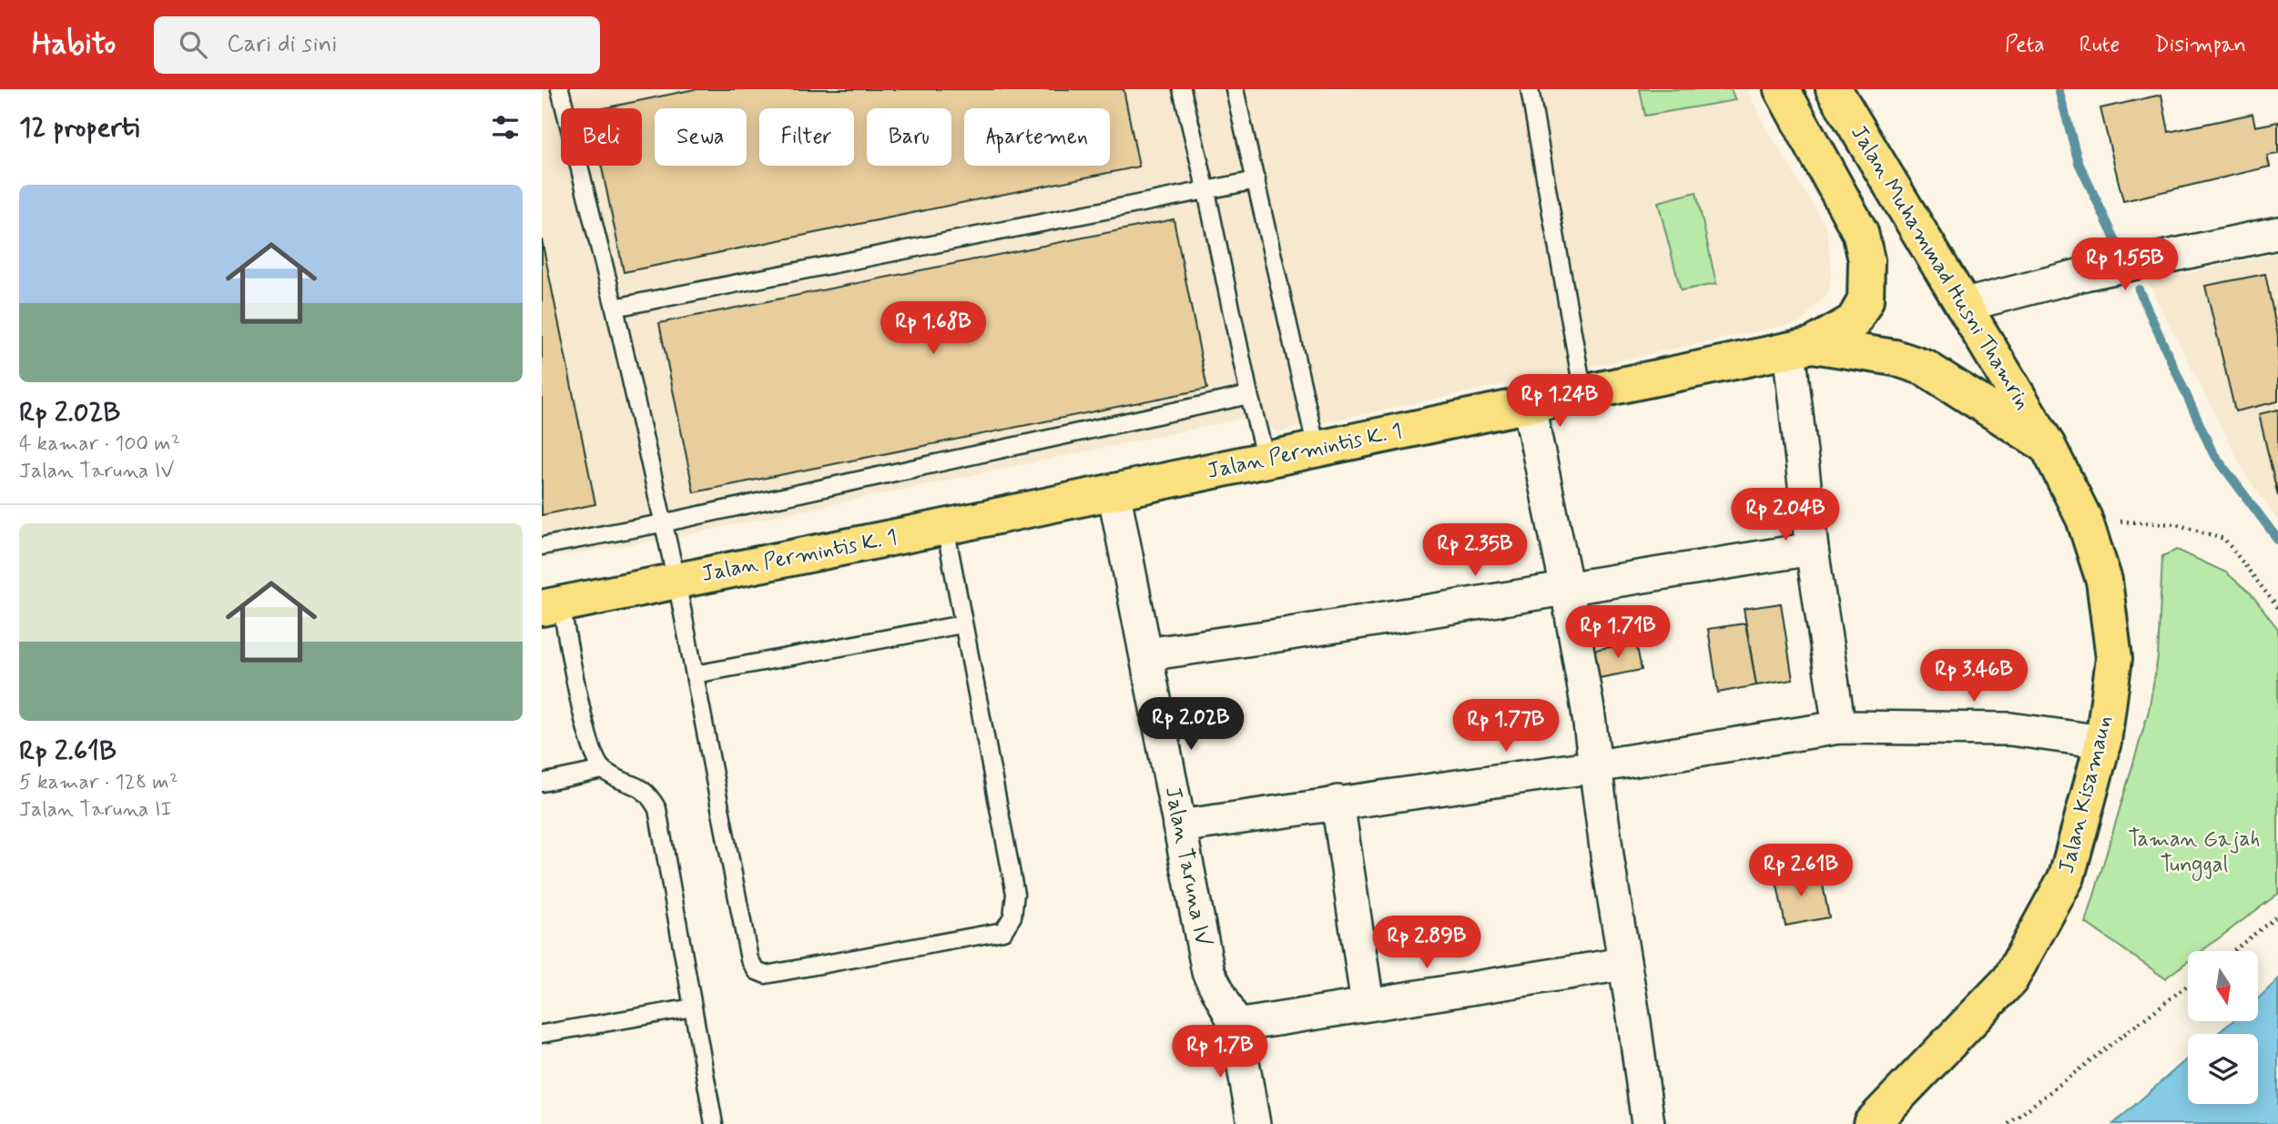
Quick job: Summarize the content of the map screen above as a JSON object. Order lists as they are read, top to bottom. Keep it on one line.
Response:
{"streets":{"main road":["Jalan Muhammad Husni Thamrin","Jalan Permintis K. 1","Jalan Kisamaun"],"street":["Jalan Taruna IV"]},"crossings":[["Jalan Muhammad Husni Thamrin","Jalan Permintis K. 1"],["Jalan Muhammad Husni Thamrin","Jalan Kisamaun"],["Jalan Permintis K. 1","Jalan Kisamaun"],["Jalan Permintis K. 1","Jalan Taruna IV"]],"parks":["Taman Gajah Tunggal"],"north":"bottom","page":{"header":"Habito","search":"Cari di sini","nav":["Peta","Rute","Disimpan"],"heading":"12 properti","chip":["Beli","Sewa","Filter","Baru","Apartemen"],"list":[{"name":"Rp 2.02B","note":"4 kamar · 100 m² · Jalan Taruna IV"},{"name":"Rp 2.61B","note":"5 kamar · 128 m² · Jalan Taruna II"}],"price":["Rp 1.55B","Rp 1.68B","Rp 1.24B","Rp 2.04B","Rp 2.35B","Rp 1.71B","Rp 3.46B","Rp 2.02B","Rp 1.77B","Rp 2.61B","Rp 2.89B","Rp 1.7B"]}}
